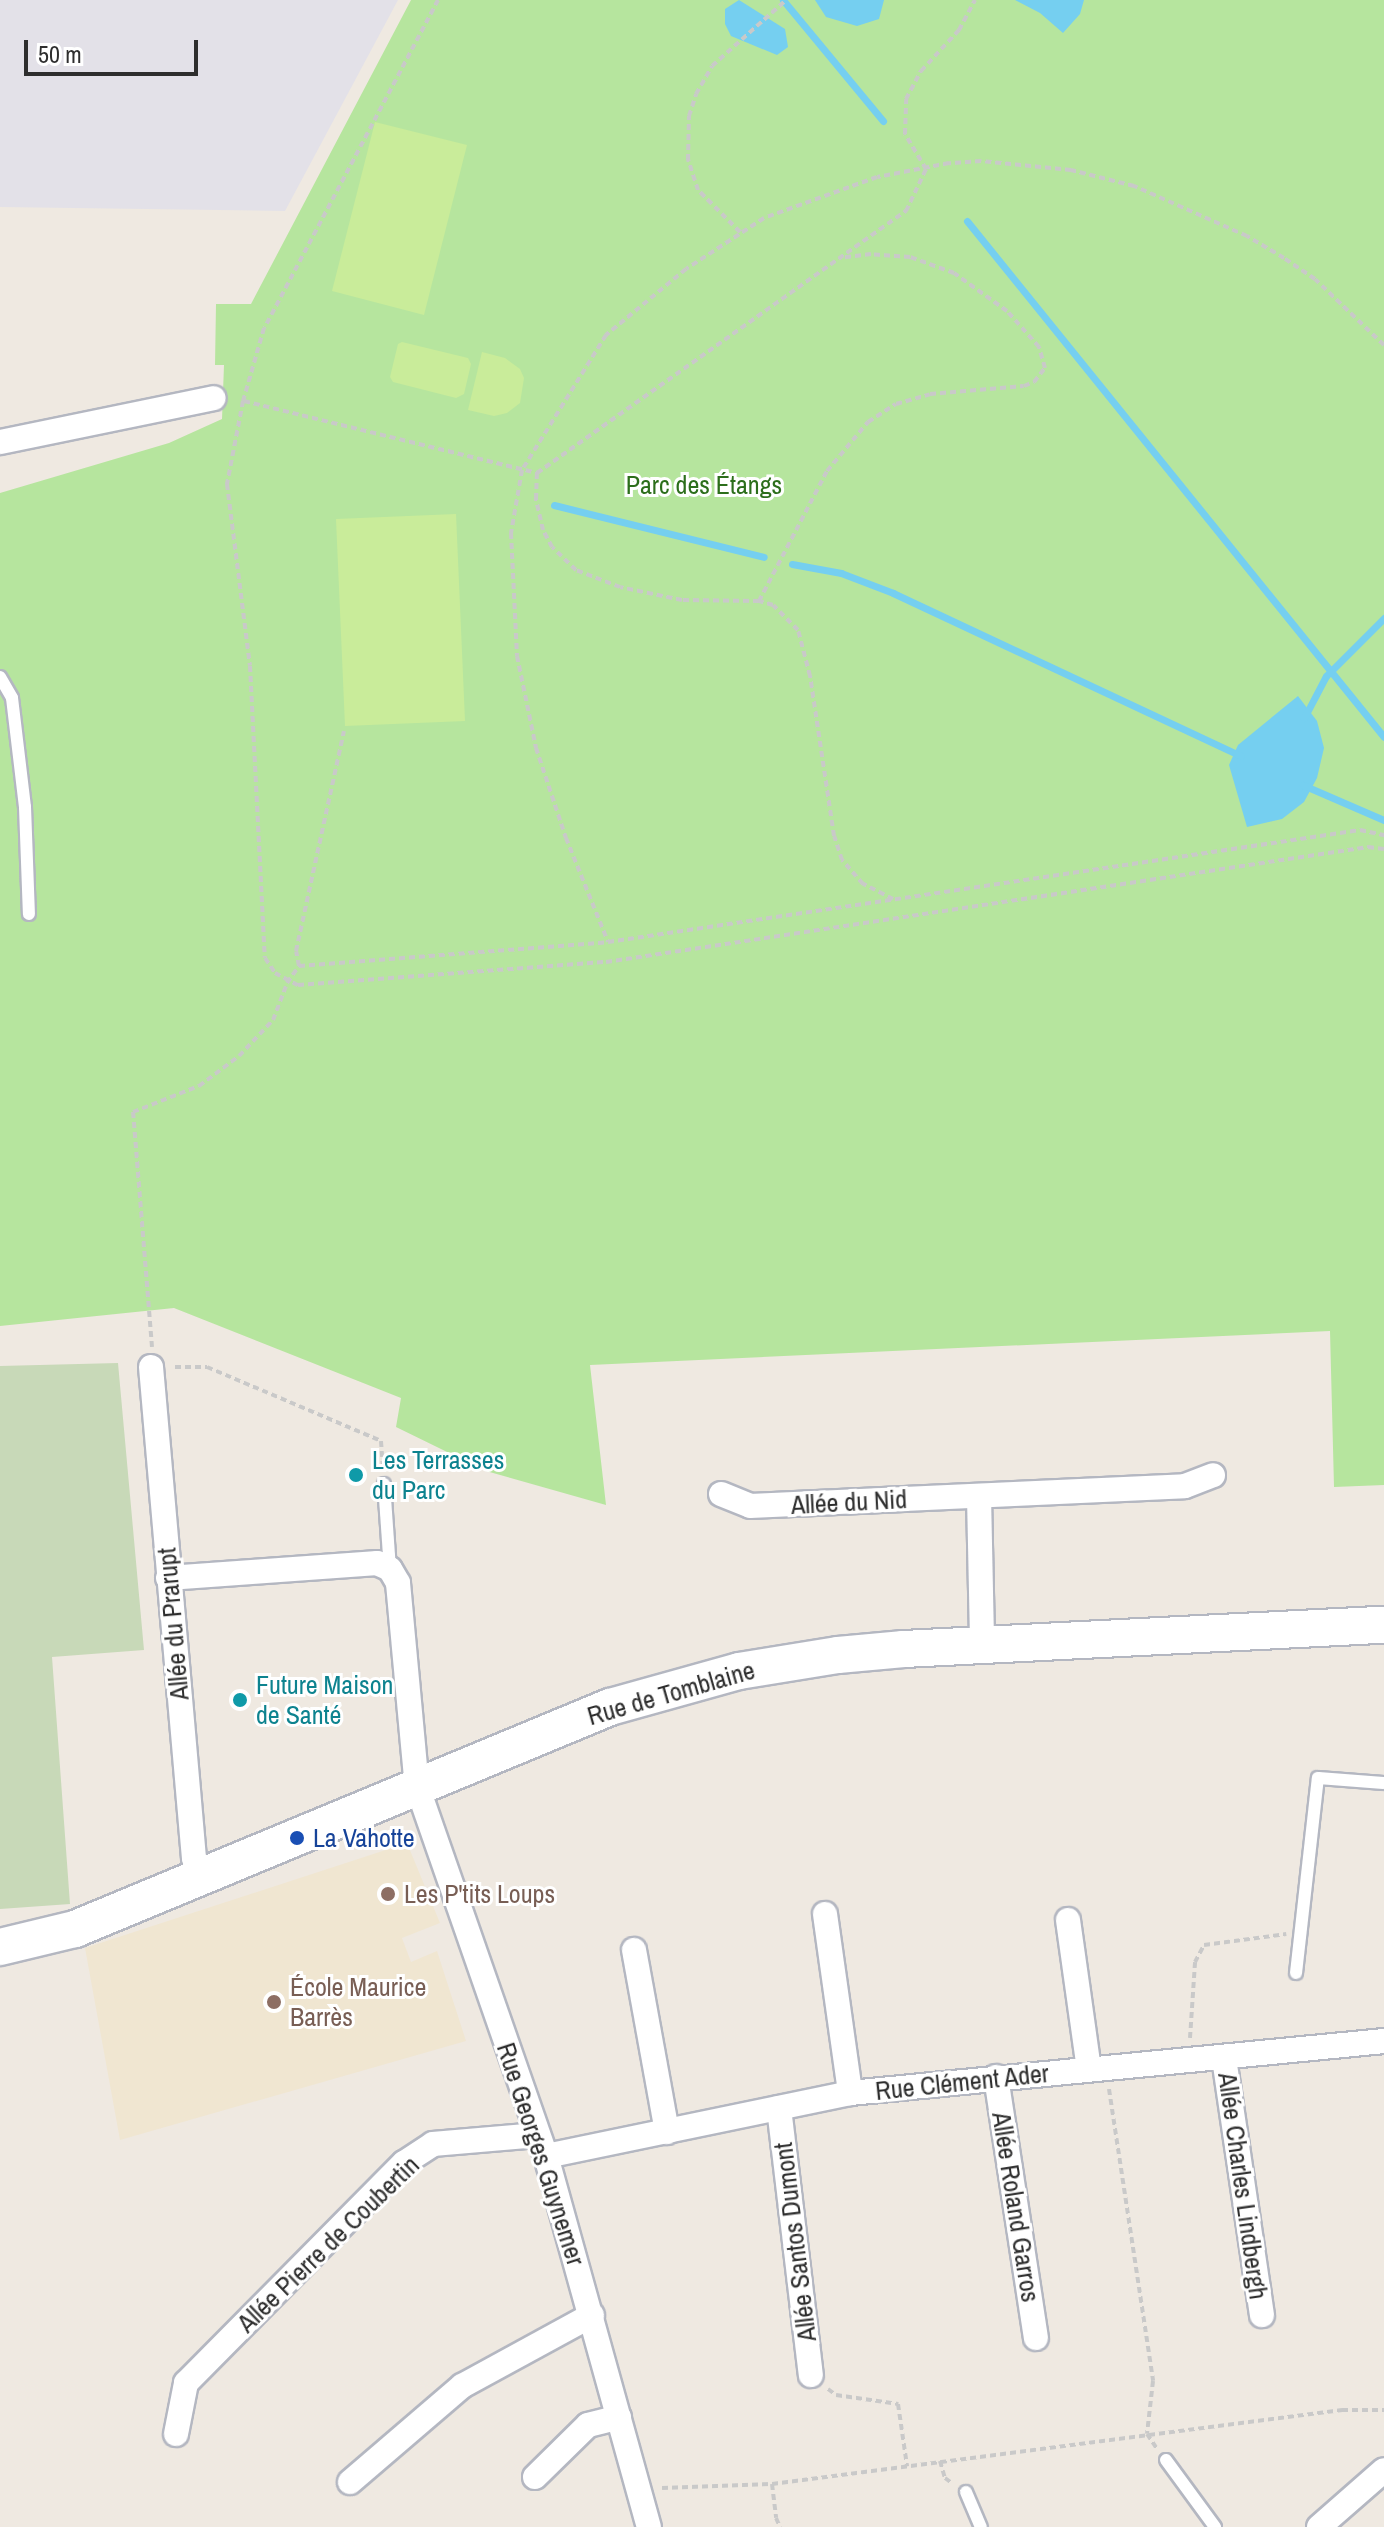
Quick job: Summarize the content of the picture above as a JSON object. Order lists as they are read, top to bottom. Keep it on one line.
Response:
{"streets":{"main road":["Rue de Tomblaine"],"street":["Allée du Nid","Allée du Prarupt","Rue Clément Ader","Rue Georges Guynemer","Allée Charles Lindbergh","Allée Roland Garros","Allée Santos Dumont","Allée Pierre de Coubertin"]},"crossings":[["Allée du Prarupt","Rue de Tomblaine"],["Rue de Tomblaine","Rue Georges Guynemer"],["Rue Clément Ader","Rue Georges Guynemer"],["Rue Clément Ader","Allée Charles Lindbergh"],["Rue Clément Ader","Allée Roland Garros"],["Rue Clément Ader","Allée Santos Dumont"],["Rue Clément Ader","Allée Pierre de Coubertin"],["Rue Georges Guynemer","Allée Pierre de Coubertin"]],"parks":["Parc des Étangs"],"places":["Les Terrasses du Parc","Future Maison de Santé","La Vahotte","Les P'tits Loups","École Maurice Barrès"],"scale_bar":"50 m"}
